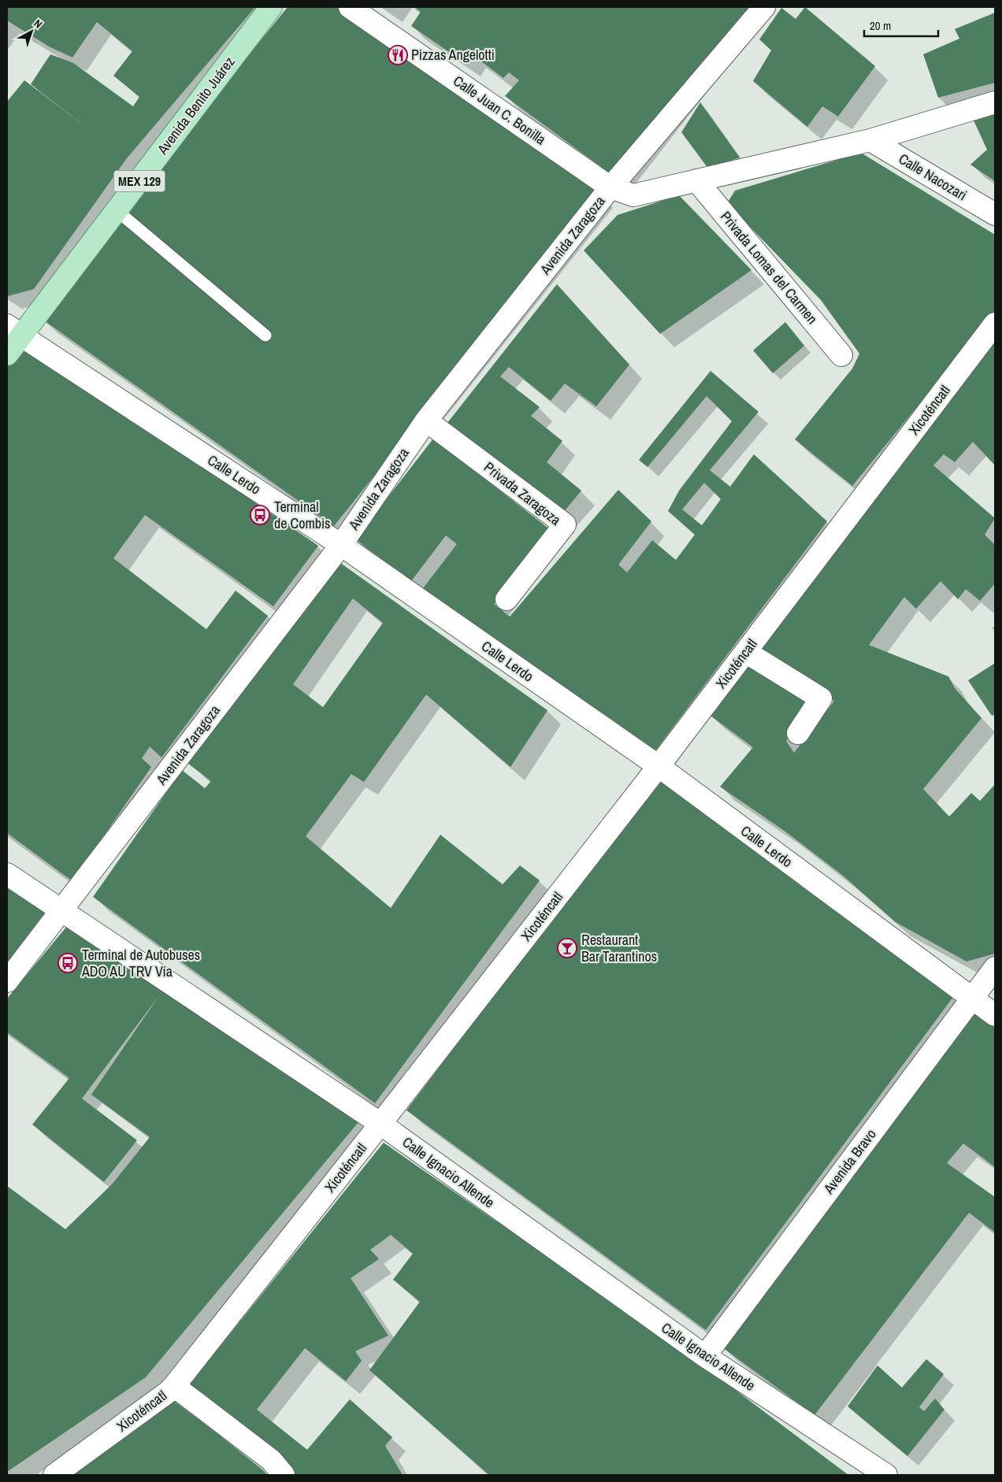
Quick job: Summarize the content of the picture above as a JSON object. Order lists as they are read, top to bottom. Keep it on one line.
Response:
{"streets":{"main road":["Avenida Benito Juárez","MEX 129"],"street":["Calle Juan C. Bonilla","Calle Nacozari","Avenida Zaragoza","Privada Lomas del Carmen","Xicoténcatl","Calle Lerdo","Privada Zaragoza","Avenida Bravo","Calle Ignacio Allende"]},"crossings":[["Avenida Benito Juárez","Calle Lerdo"],["Calle Juan C. Bonilla","Avenida Zaragoza"],["Calle Juan C. Bonilla","Privada Lomas del Carmen"],["Avenida Zaragoza","Calle Lerdo"],["Avenida Zaragoza","Privada Zaragoza"],["Avenida Zaragoza","Calle Ignacio Allende"],["Xicoténcatl","Calle Lerdo"],["Xicoténcatl","Calle Ignacio Allende"],["Calle Lerdo","Avenida Bravo"],["Avenida Bravo","Calle Ignacio Allende"]],"places":{"restaurant":["Pizzas Angelotti"],"bus stop":["Terminal de Combis","Terminal de Autobuses ADO AU TRV Vía"],"bar":["Restaurant Bar Tarantinos"]},"scale_bar":"20 m","north":"top right"}
